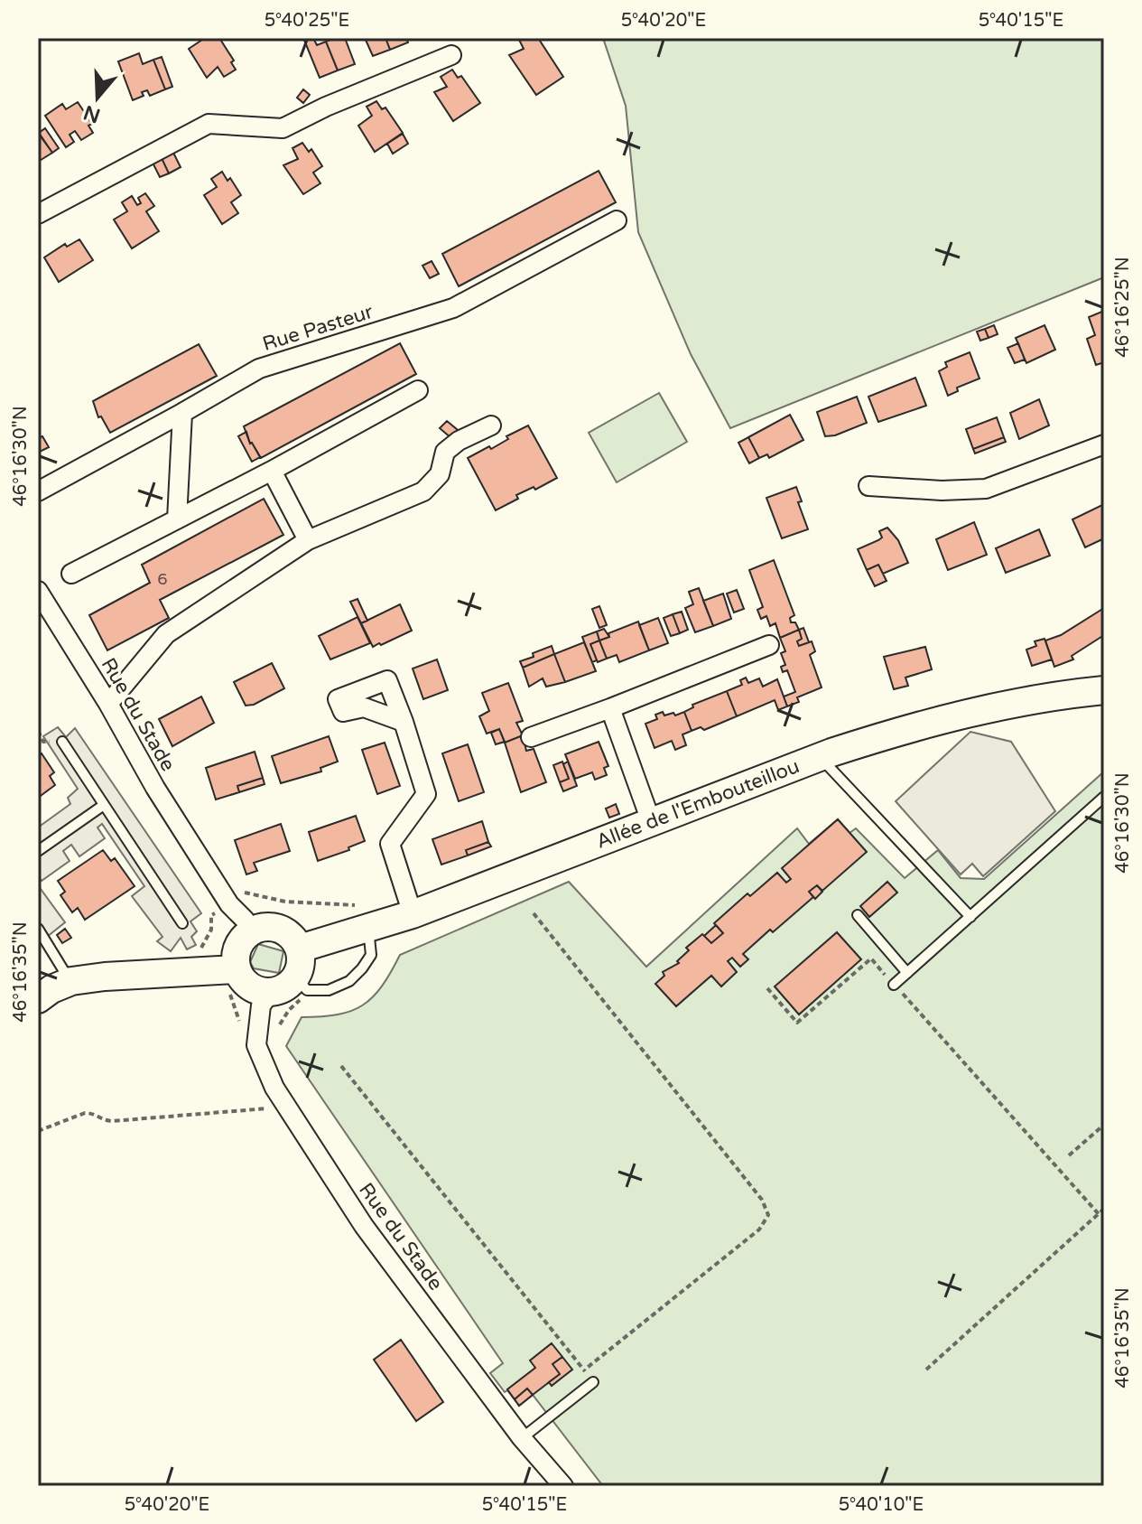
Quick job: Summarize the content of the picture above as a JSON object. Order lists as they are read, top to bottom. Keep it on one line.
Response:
{"streets":{"street":["Rue Pasteur","Rue du Stade","Allée de l'Embouteillou"]},"crossings":[["Rue du Stade","Allée de l'Embouteillou"]],"house_numbers":["6"],"north":"bottom","coordinates":["5°40'25\"E","5°40'20\"E","5°40'15\"E","46°16'25\"N","46°16'30\"N","46°16'35\"N","5°40'10\"E"]}
